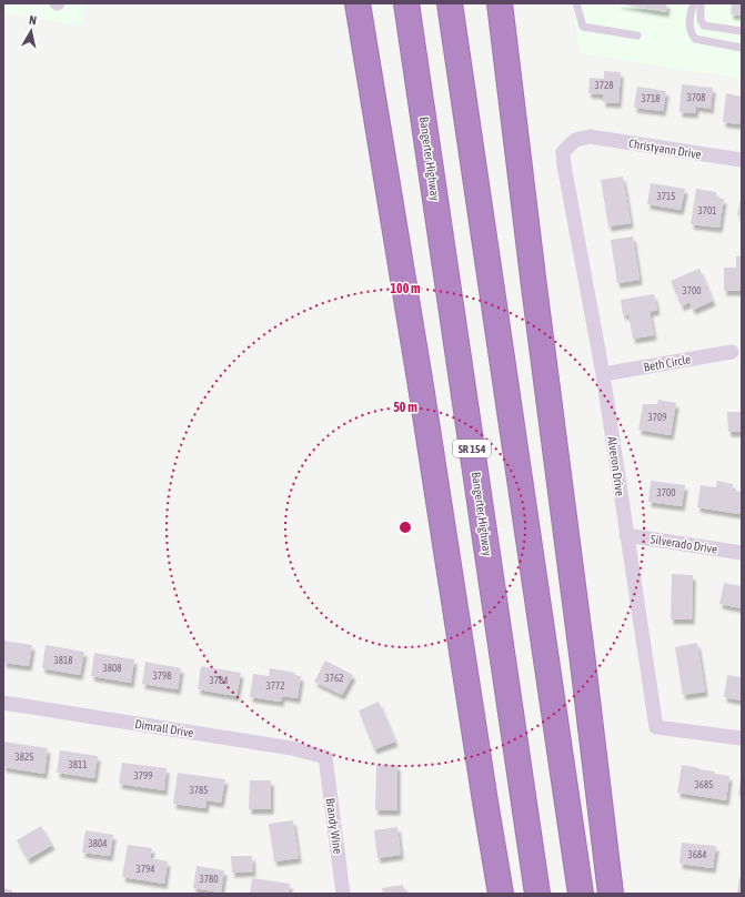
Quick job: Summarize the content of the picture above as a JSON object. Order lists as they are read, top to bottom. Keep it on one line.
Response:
{"streets":{"highway":["Bangerter Highway","SR 154"],"street":["Christyann Drive","Beth Circle","Alveron Drive","Silverado Drive","Dimrall Drive","Brandy Wine"]},"crossings":[["Christyann Drive","Alveron Drive"],["Beth Circle","Alveron Drive"],["Alveron Drive","Silverado Drive"],["Dimrall Drive","Brandy Wine"]],"house_numbers":["3728","3708","3718","3715","3701","3700","3709","3700","3818","3808","3798","3762","3784","3772","3825","3811","3799","3685","3785","3804","3684","3794","3780"],"north":"top","rings":["100 m","50 m"]}
